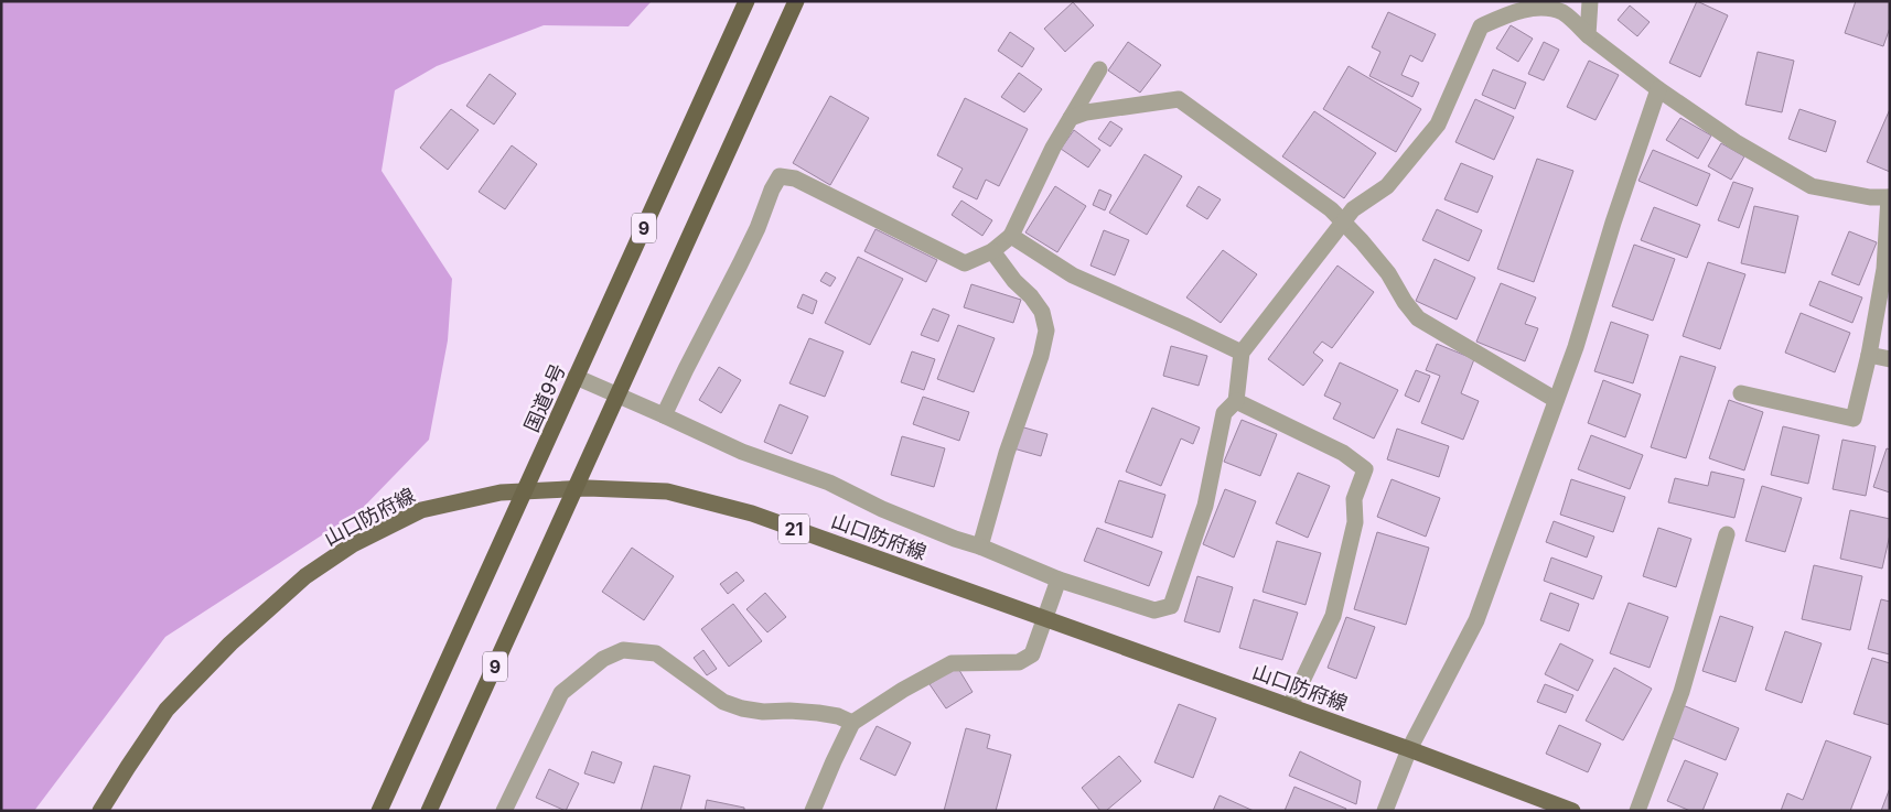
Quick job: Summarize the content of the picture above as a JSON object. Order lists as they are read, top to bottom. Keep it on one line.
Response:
{"streets":{"highway":["9","国道9号"],"main road":["山口防府線","21"]}}
